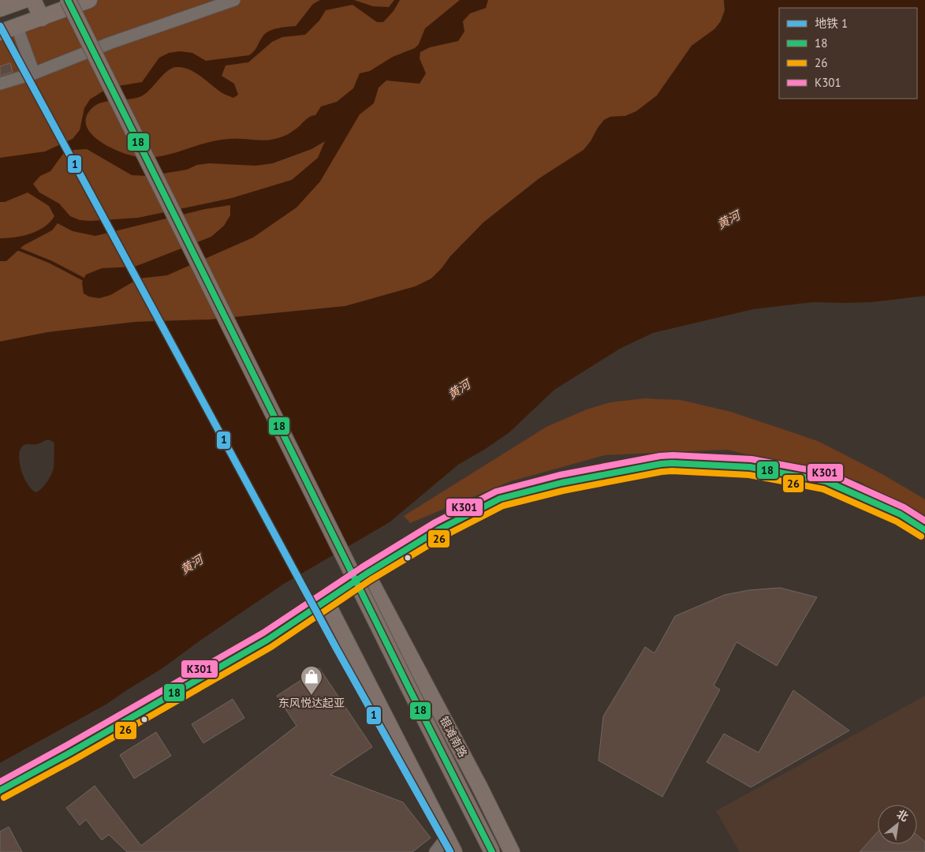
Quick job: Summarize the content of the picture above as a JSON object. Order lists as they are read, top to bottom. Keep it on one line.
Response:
{"streets":{"main road":["银滩南路"]},"water":["黄河"],"places":{"shop":["东风悦达起亚"]},"lines":["transit line 18","metro line 1","transit line K301","transit line 26"],"legend":["地铁 1","18","26","K301"],"north":"top right"}
